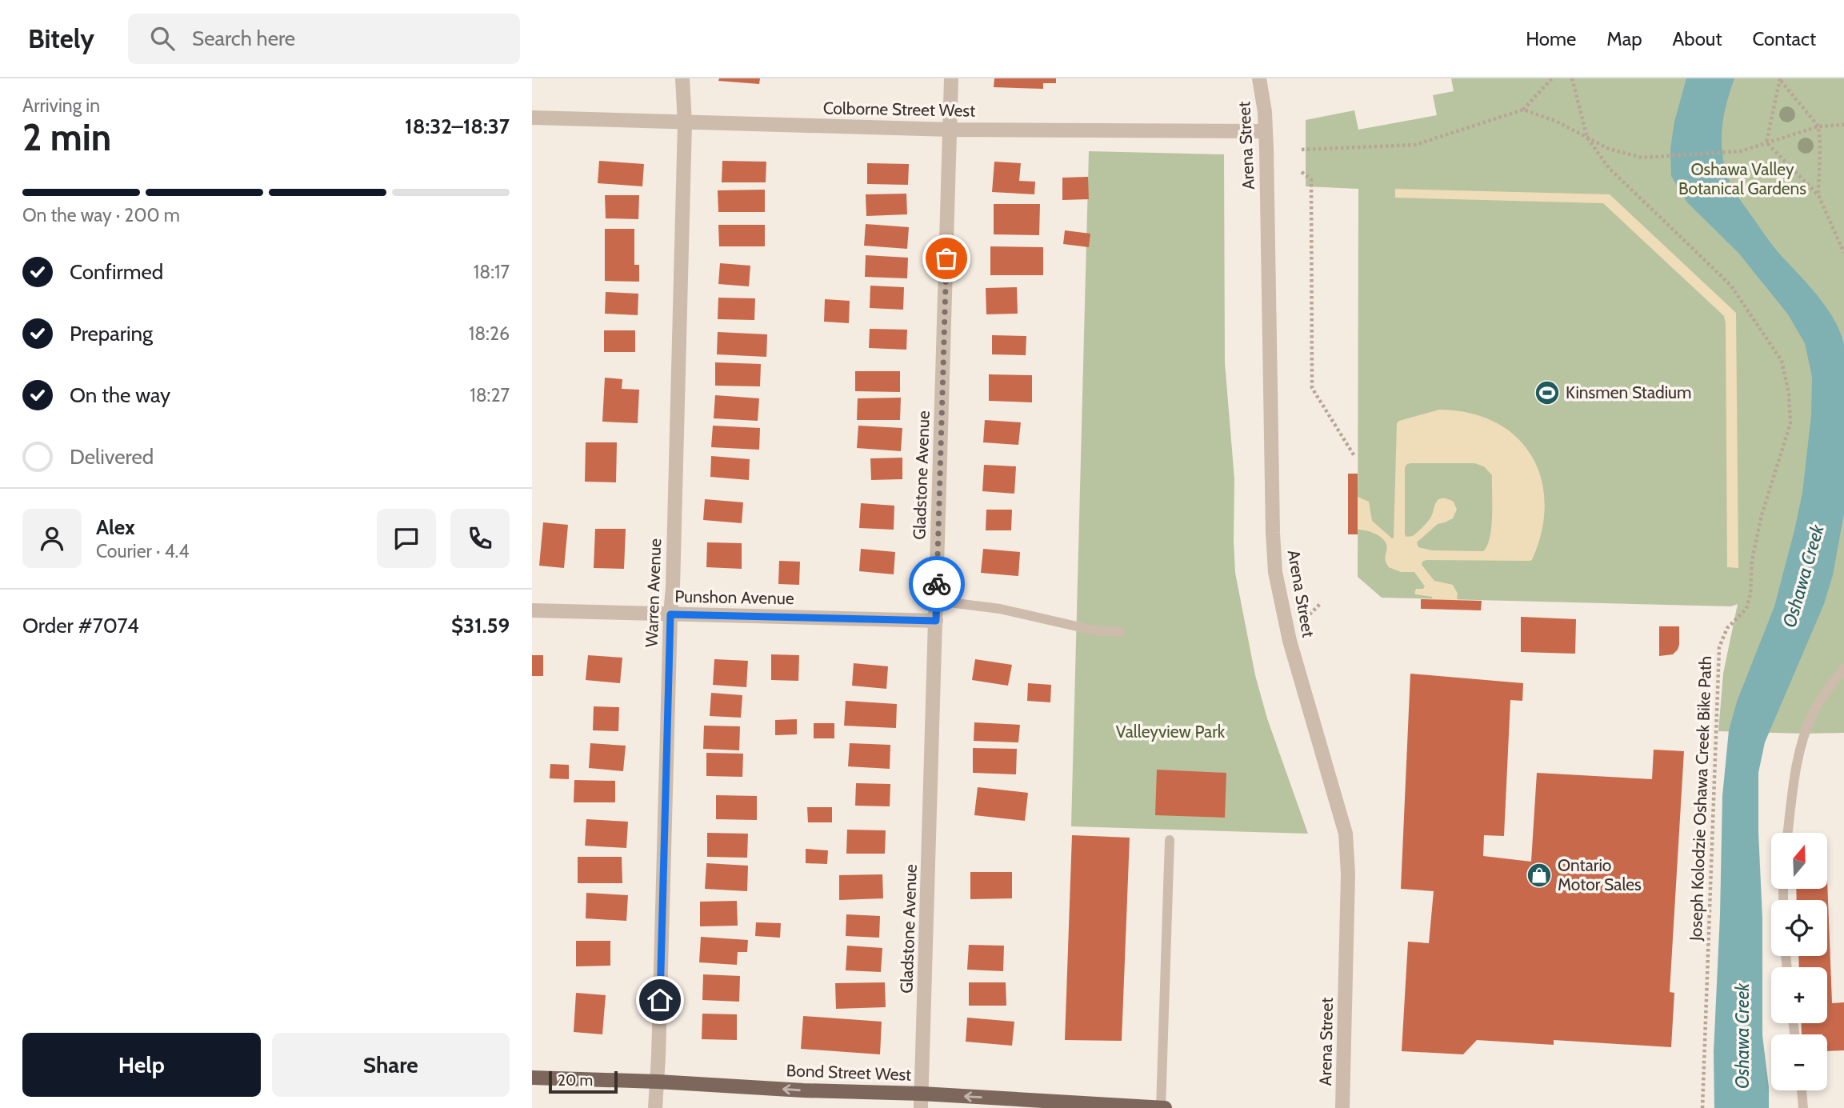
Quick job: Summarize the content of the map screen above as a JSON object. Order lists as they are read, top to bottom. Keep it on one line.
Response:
{"streets":{"main road":["Bond Street West"],"street":["Colborne Street West","Arena Street","Gladstone Avenue","Warren Avenue","Punshon Avenue"],"path":["Joseph Kolodzie Oshawa Creek Bike Path"]},"crossings":[["Colborne Street West","Arena Street"],["Colborne Street West","Gladstone Avenue"],["Colborne Street West","Warren Avenue"],["Gladstone Avenue","Punshon Avenue"],["Gladstone Avenue","Bond Street West"],["Warren Avenue","Punshon Avenue"],["Warren Avenue","Bond Street West"]],"one_way":["Bond Street West"],"water":["Oshawa Creek"],"parks":["Oshawa Valley Botanical Gardens","Valleyview Park"],"places":{"sports":["Kinsmen Stadium"],"shop":["Ontario Motor Sales"]},"scale_bar":"20 m","north":"top","page":{"header":"Bitely","search":"Search here","nav":["Home","Map","About","Contact"],"heading":["2 min","Arriving in","18:32–18:37"],"panel":["Alex","Courier · 4.4","Order #7074","$31.59"],"bar":"On the way · 200 m","list":[["Confirmed","18:17"],["Preparing","18:26"],["On the way","18:27"],"Delivered"],"map_buttons":["+","−"],"buttons":["Help","Share"],"scale":"20 m"}}
